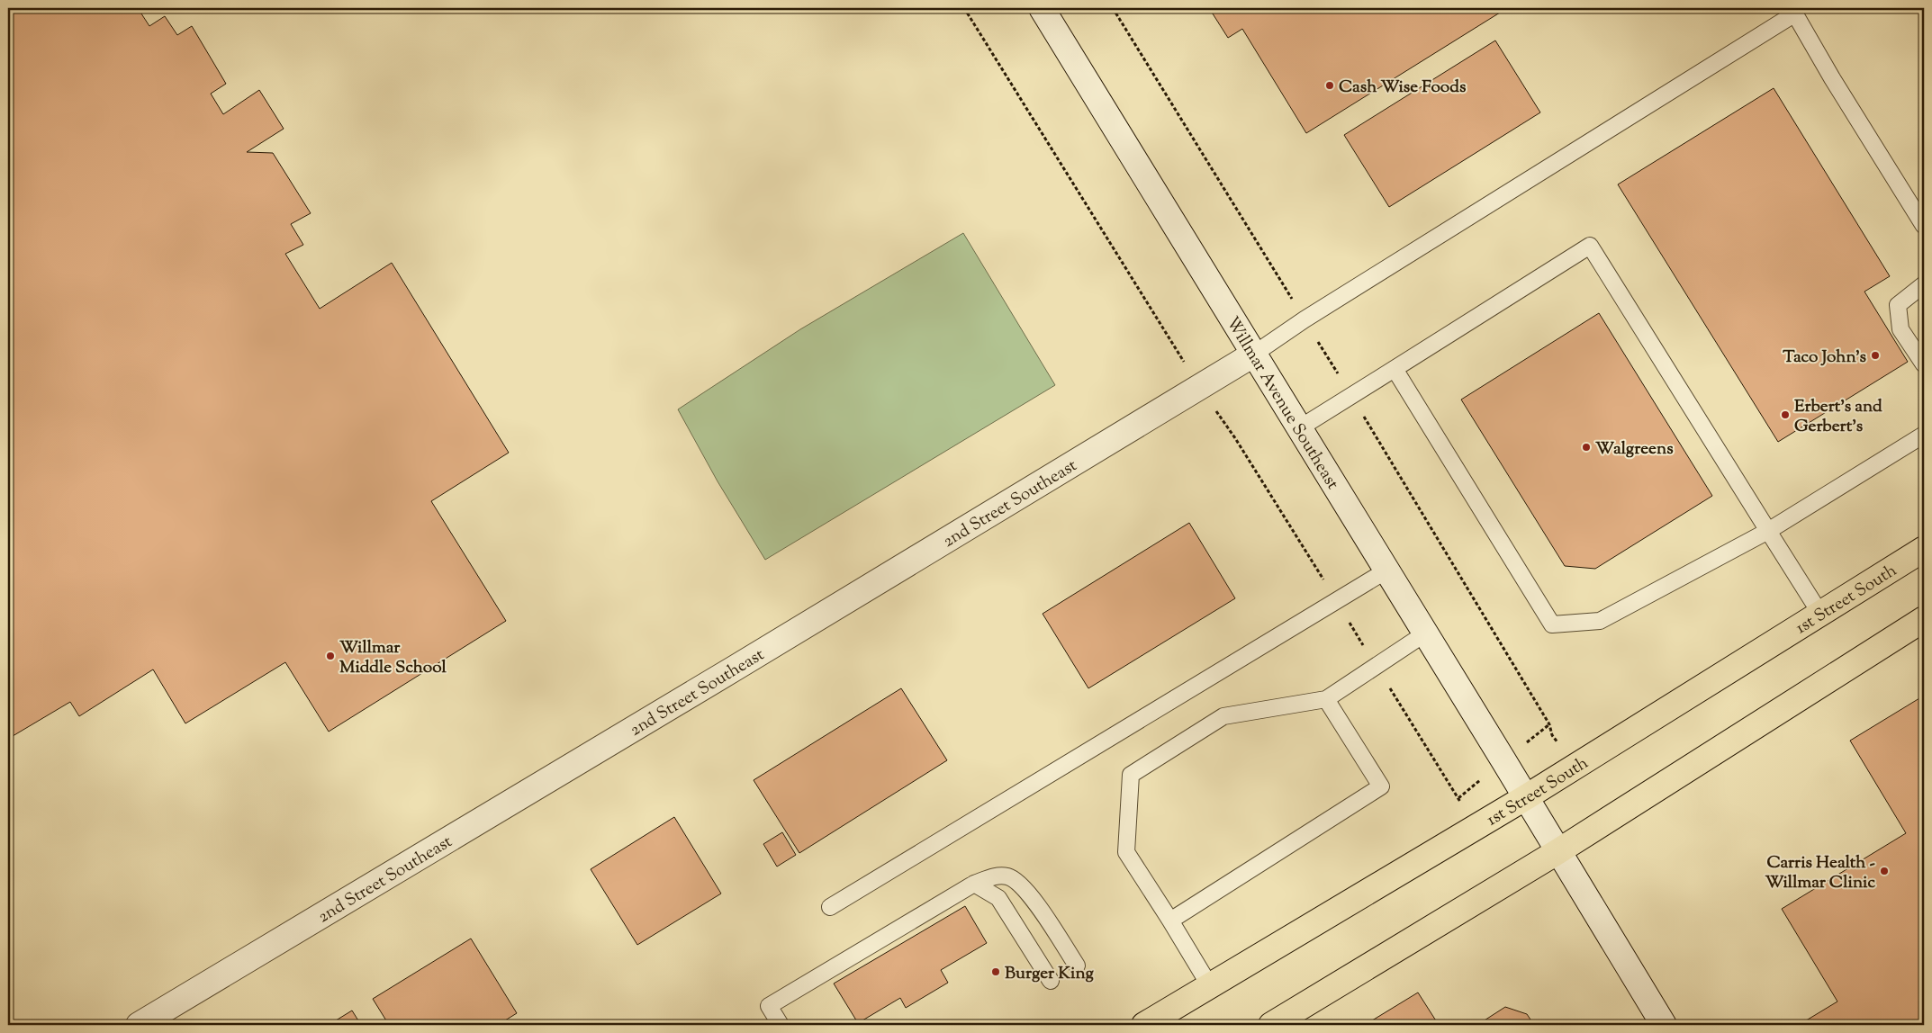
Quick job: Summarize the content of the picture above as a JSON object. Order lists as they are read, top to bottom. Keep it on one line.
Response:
{"streets":{"main road":["1st Street South"],"street":["Willmar Avenue Southeast","2nd Street Southeast"]},"crossings":[["Willmar Avenue Southeast","2nd Street Southeast"],["Willmar Avenue Southeast","1st Street South"]],"places":["Cash Wise Foods","Taco John's","Erbert's and Gerbert's","Walgreens","Willmar Middle School","Carris Health - Willmar Clinic","Burger King"]}
